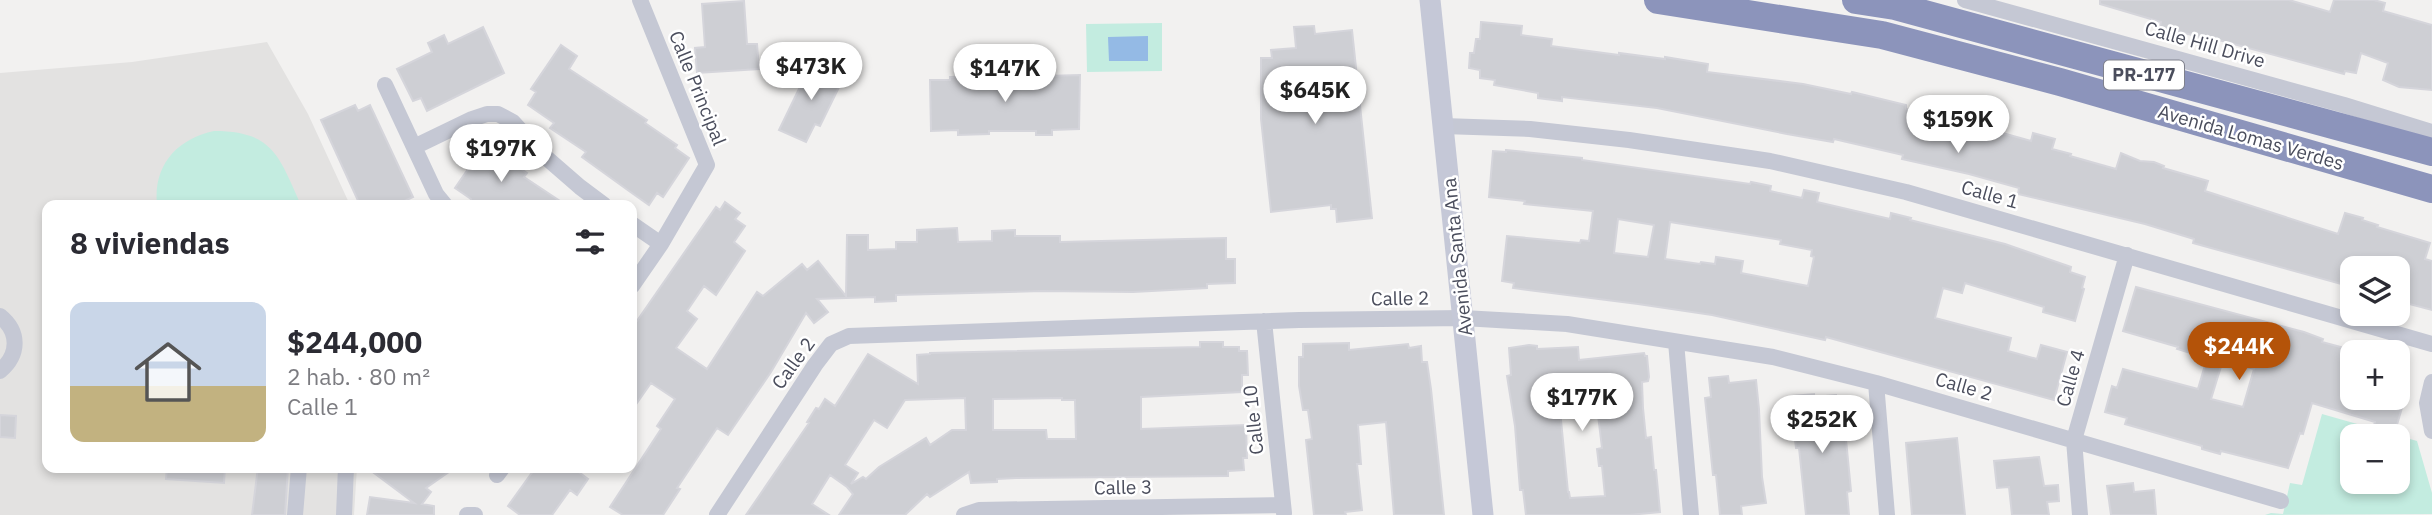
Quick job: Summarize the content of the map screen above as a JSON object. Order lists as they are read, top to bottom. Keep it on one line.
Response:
{"streets":{"highway":["PR-177","Avenida Lomas Verdes"],"street":["Calle Hill Drive","Calle Principal","Calle 1","Avenida Santa Ana","Calle 2","Calle 4","Calle 10","Calle 3"]},"crossings":[["Calle 1","Avenida Santa Ana"],["Calle 1","Calle 4"],["Avenida Santa Ana","Calle 2"],["Calle 2","Calle 4"],["Calle 2","Calle 10"],["Calle 10","Calle 3"]],"page":{"price":["$473K","$147K","$645K","$159K","$197K","$244K","$177K","$252K"],"heading":"8 viviendas","map_buttons":["+","−"],"list":[{"name":"$244,000","note":"2 hab. · 80 m² · Calle 1"}]}}
